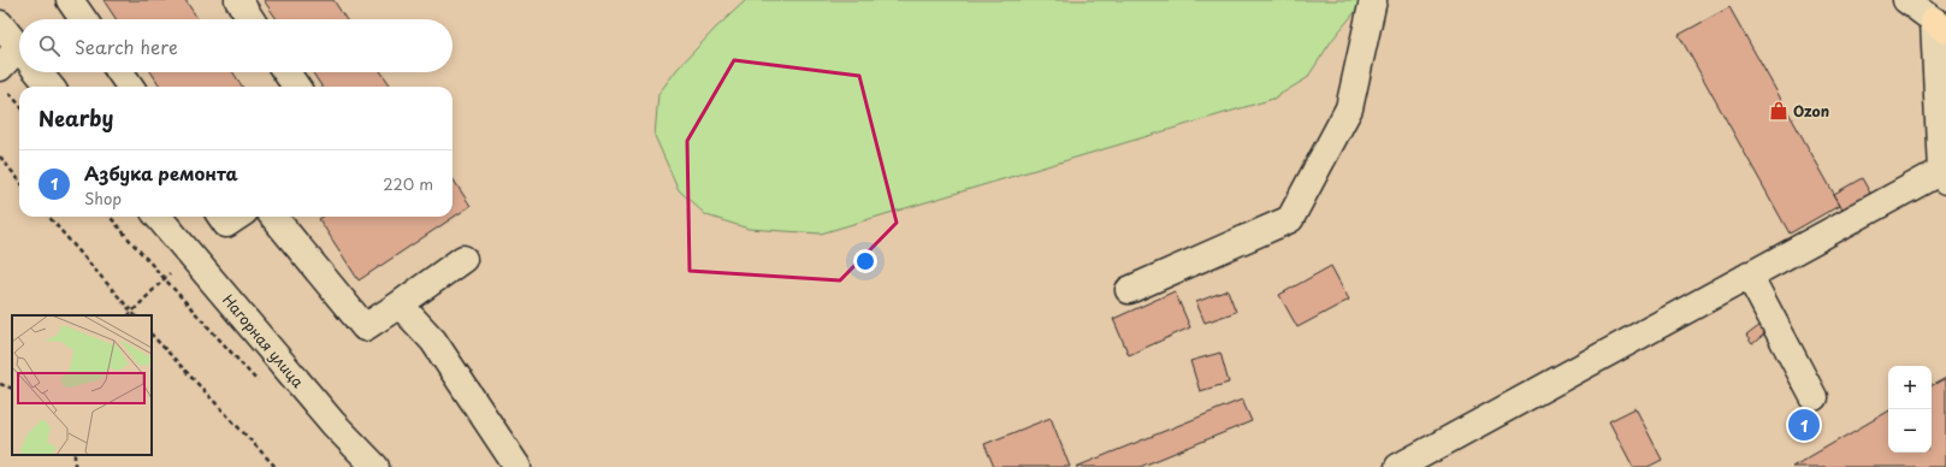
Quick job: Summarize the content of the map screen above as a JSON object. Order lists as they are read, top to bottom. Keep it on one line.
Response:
{"streets":{"street":["Нагорная улица"]},"places":{"shop":["Ozon"]},"page":{"search":"Search here","heading":"Nearby","list":[{"mark":"1","name":"Азбука ремонта","note":"Shop","value":"220 m"}],"map_buttons":["+","−"],"pins":"1"}}
